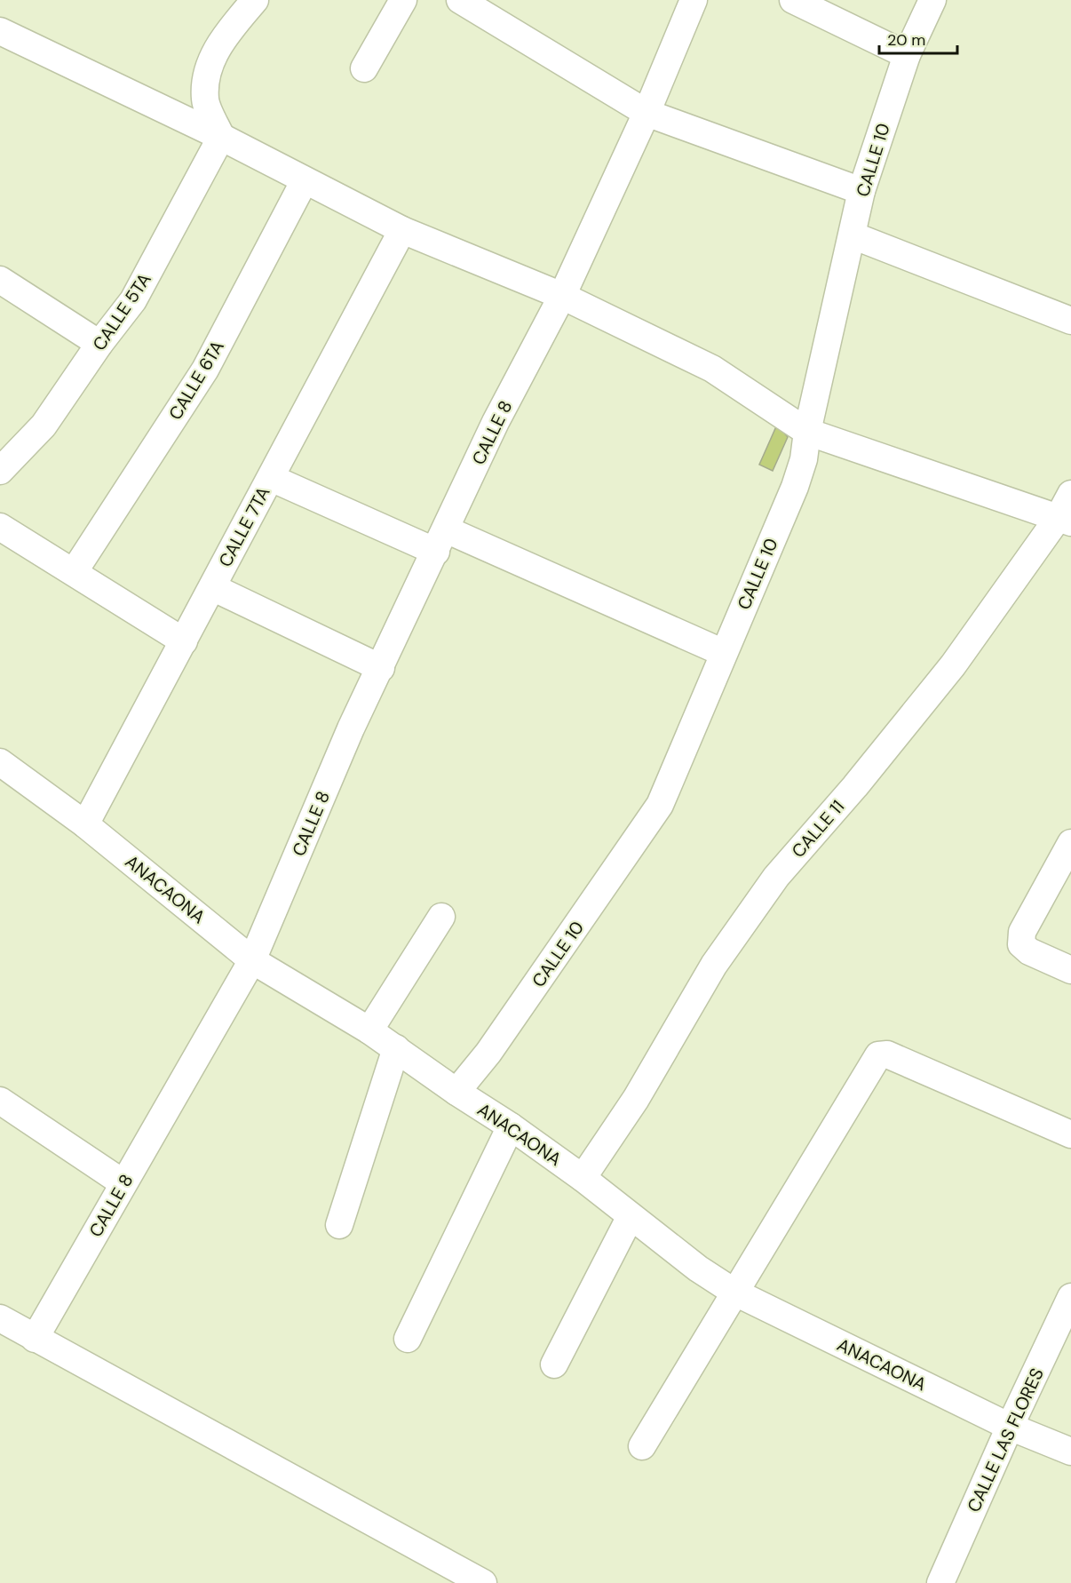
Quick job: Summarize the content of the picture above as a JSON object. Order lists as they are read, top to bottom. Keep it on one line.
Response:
{"streets":{"street":["CALLE 10","CALLE 5TA","CALLE 6TA","CALLE 8","CALLE 7TA","CALLE 11","ANACAONA","CALLE LAS FLORES"]},"crossings":[["CALLE 10","ANACAONA"],["CALLE 8","ANACAONA"],["CALLE 7TA","ANACAONA"],["CALLE 11","ANACAONA"],["ANACAONA","CALLE LAS FLORES"]],"scale_bar":"20 m"}
